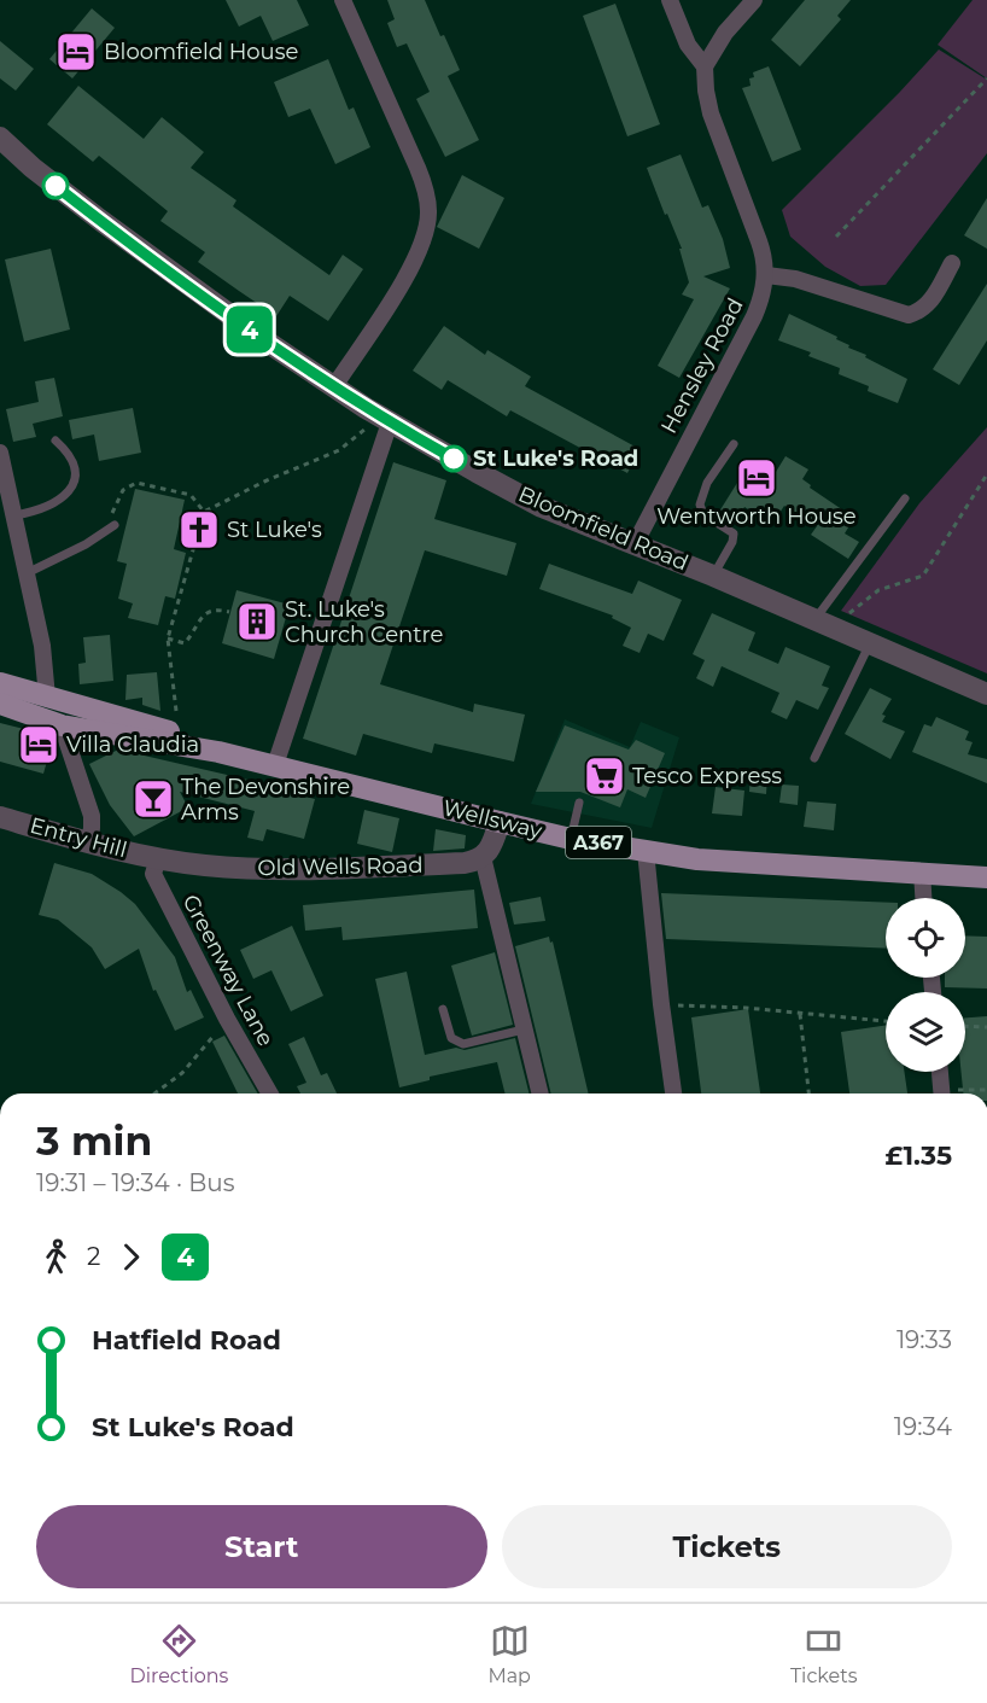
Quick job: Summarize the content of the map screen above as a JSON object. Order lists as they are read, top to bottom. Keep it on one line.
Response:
{"streets":{"main road":["Wellsway","A367"],"street":["Hensley Road","Bloomfield Road","Entry Hill","Old Wells Road","Greenway Lane"]},"crossings":[["Hensley Road","Bloomfield Road"],["Entry Hill","Old Wells Road"],["Entry Hill","Greenway Lane"],["Old Wells Road","Greenway Lane"]],"places":{"hotel":["Bloomfield House","Wentworth House","Villa Claudia"],"other":["St Luke's Road"],"church":["St Luke's"],"building":["St. Luke's Church Centre"],"supermarket":["Tesco Express"],"bar":["The Devonshire Arms"]},"lines":["bus line 4"],"page":{"on_map":"4","heading":["3 min","19:31 – 19:34 · Bus","£1.35"],"legs":["2","4"],"list":[{"name":"Hatfield Road","value":"19:33"},{"name":"St Luke's Road","value":"19:34"}],"buttons":["Start","Tickets"],"tabs":["Directions","Map","Tickets"]}}
